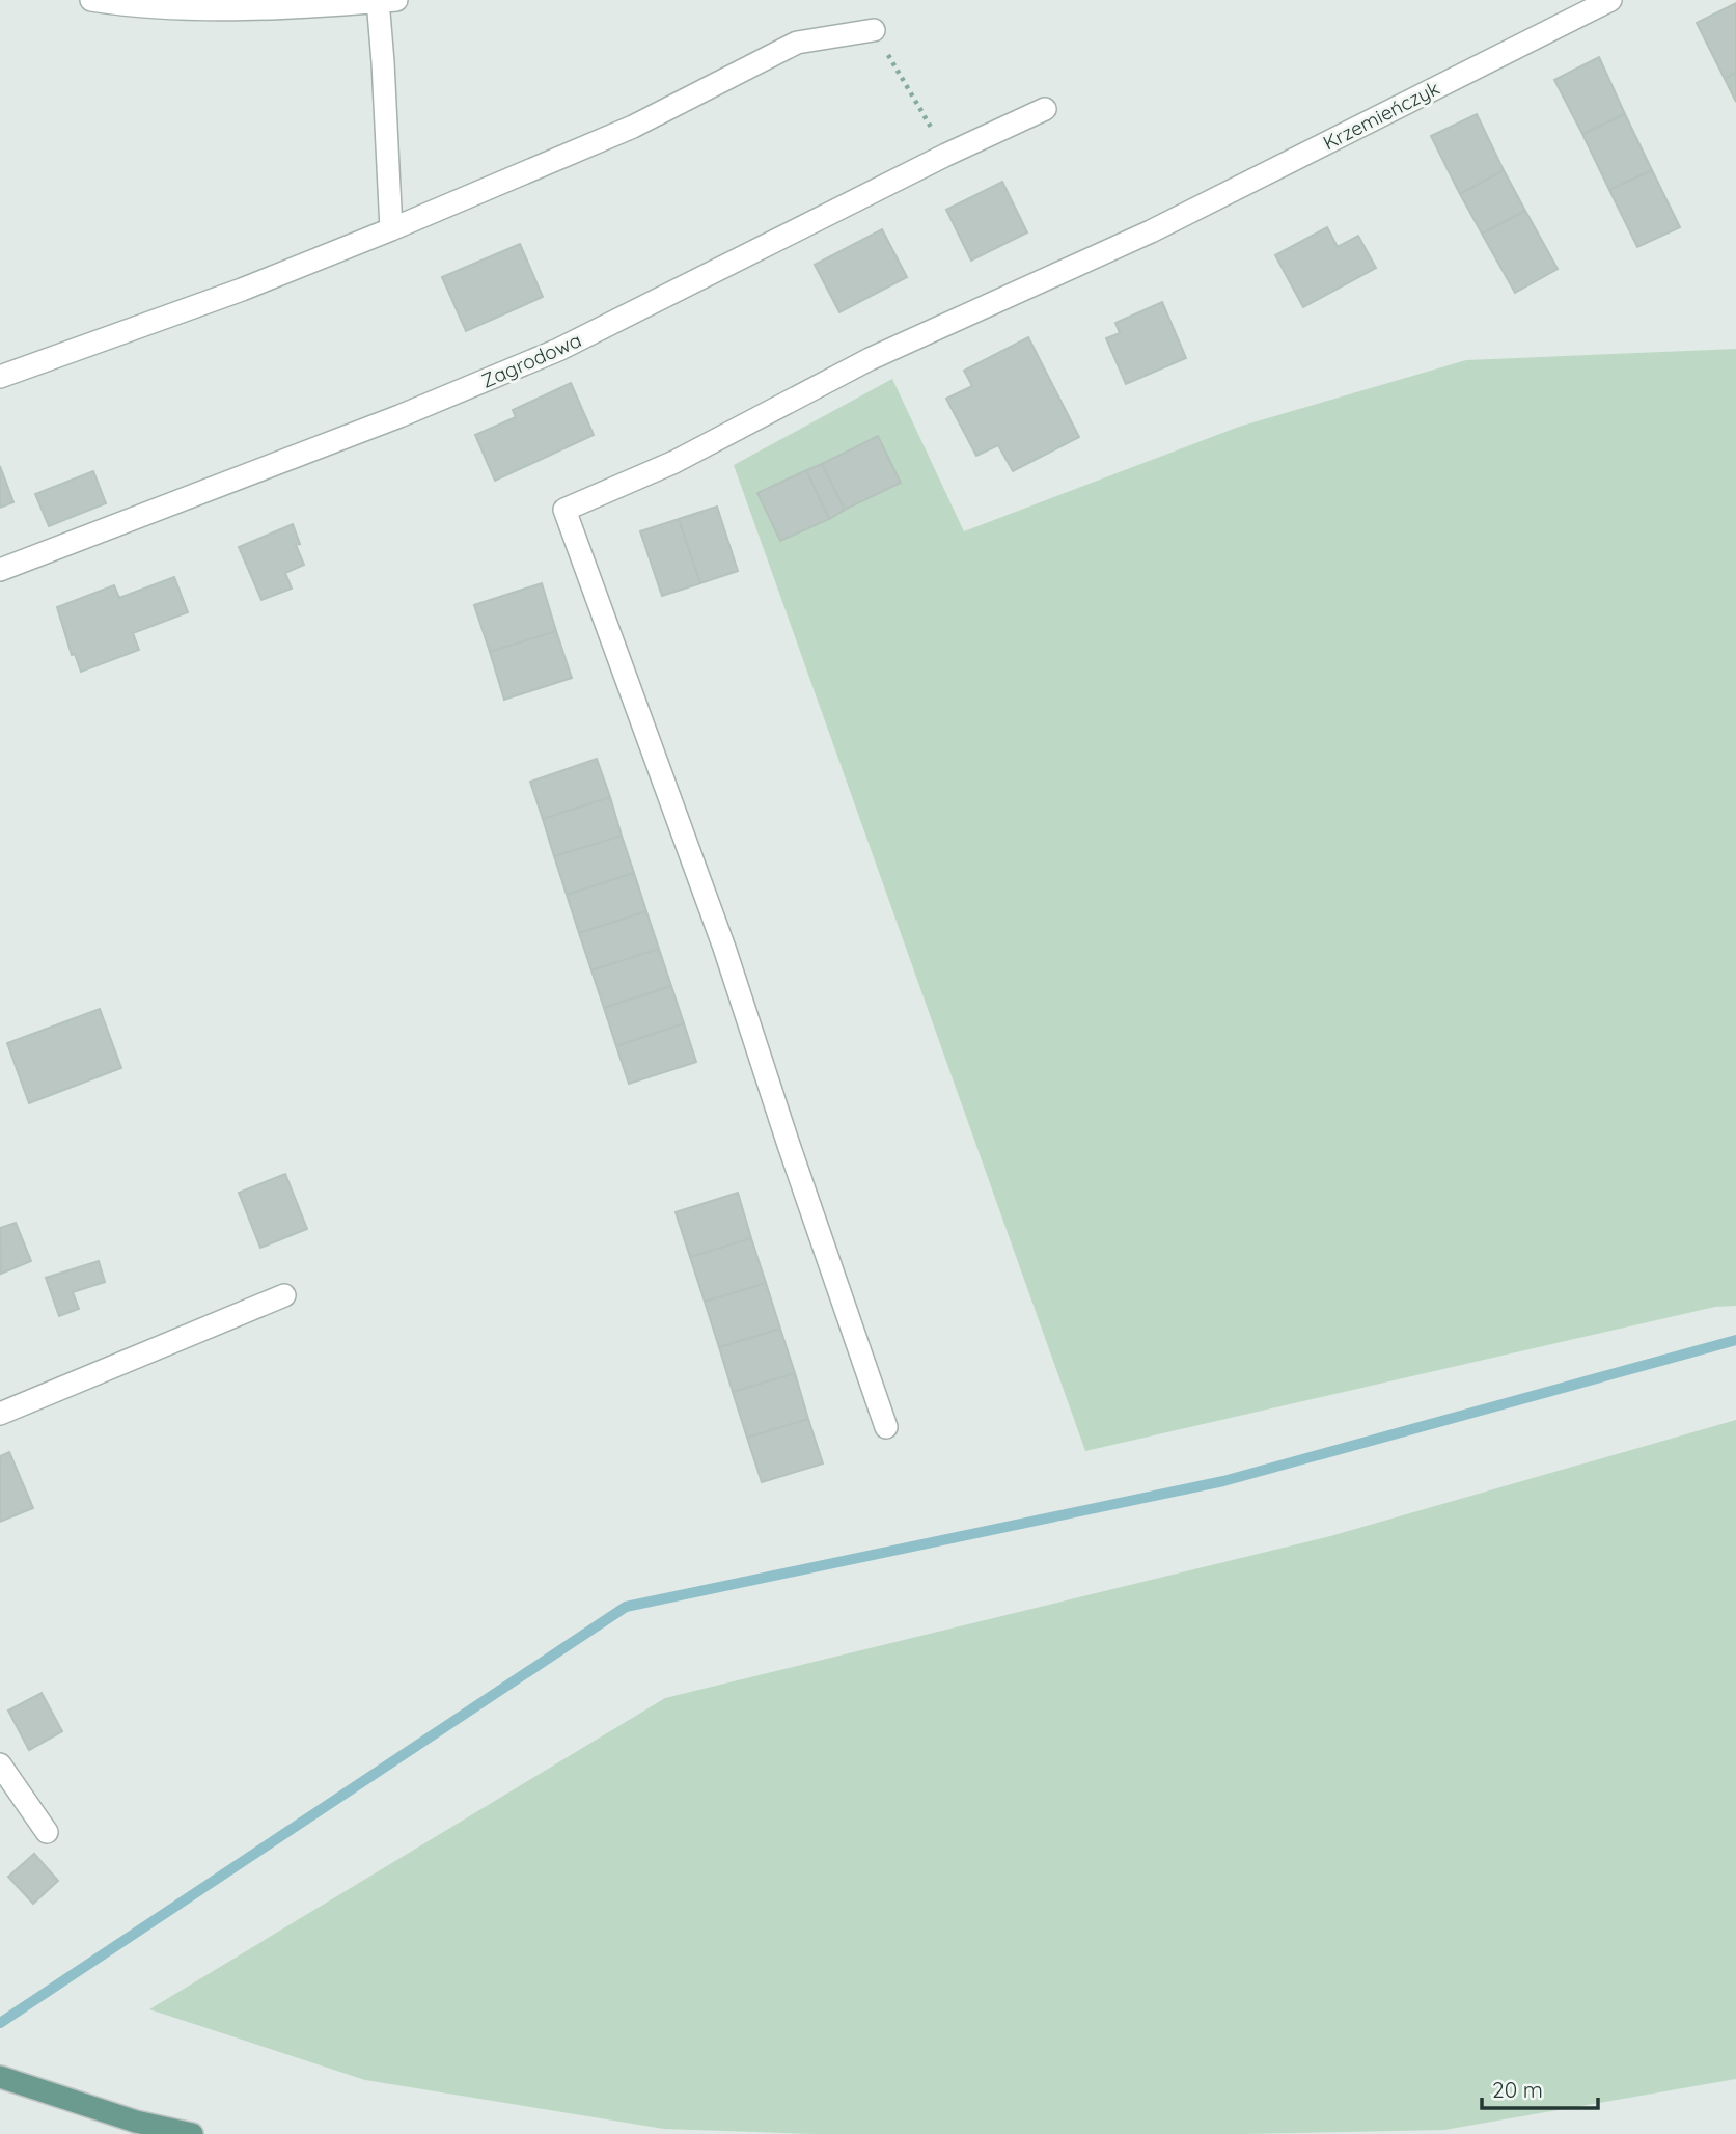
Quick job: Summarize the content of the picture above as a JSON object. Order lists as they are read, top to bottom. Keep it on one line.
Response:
{"streets":{"street":["Krzemieńczyk","Zagrodowa"]},"scale_bar":"20 m"}
